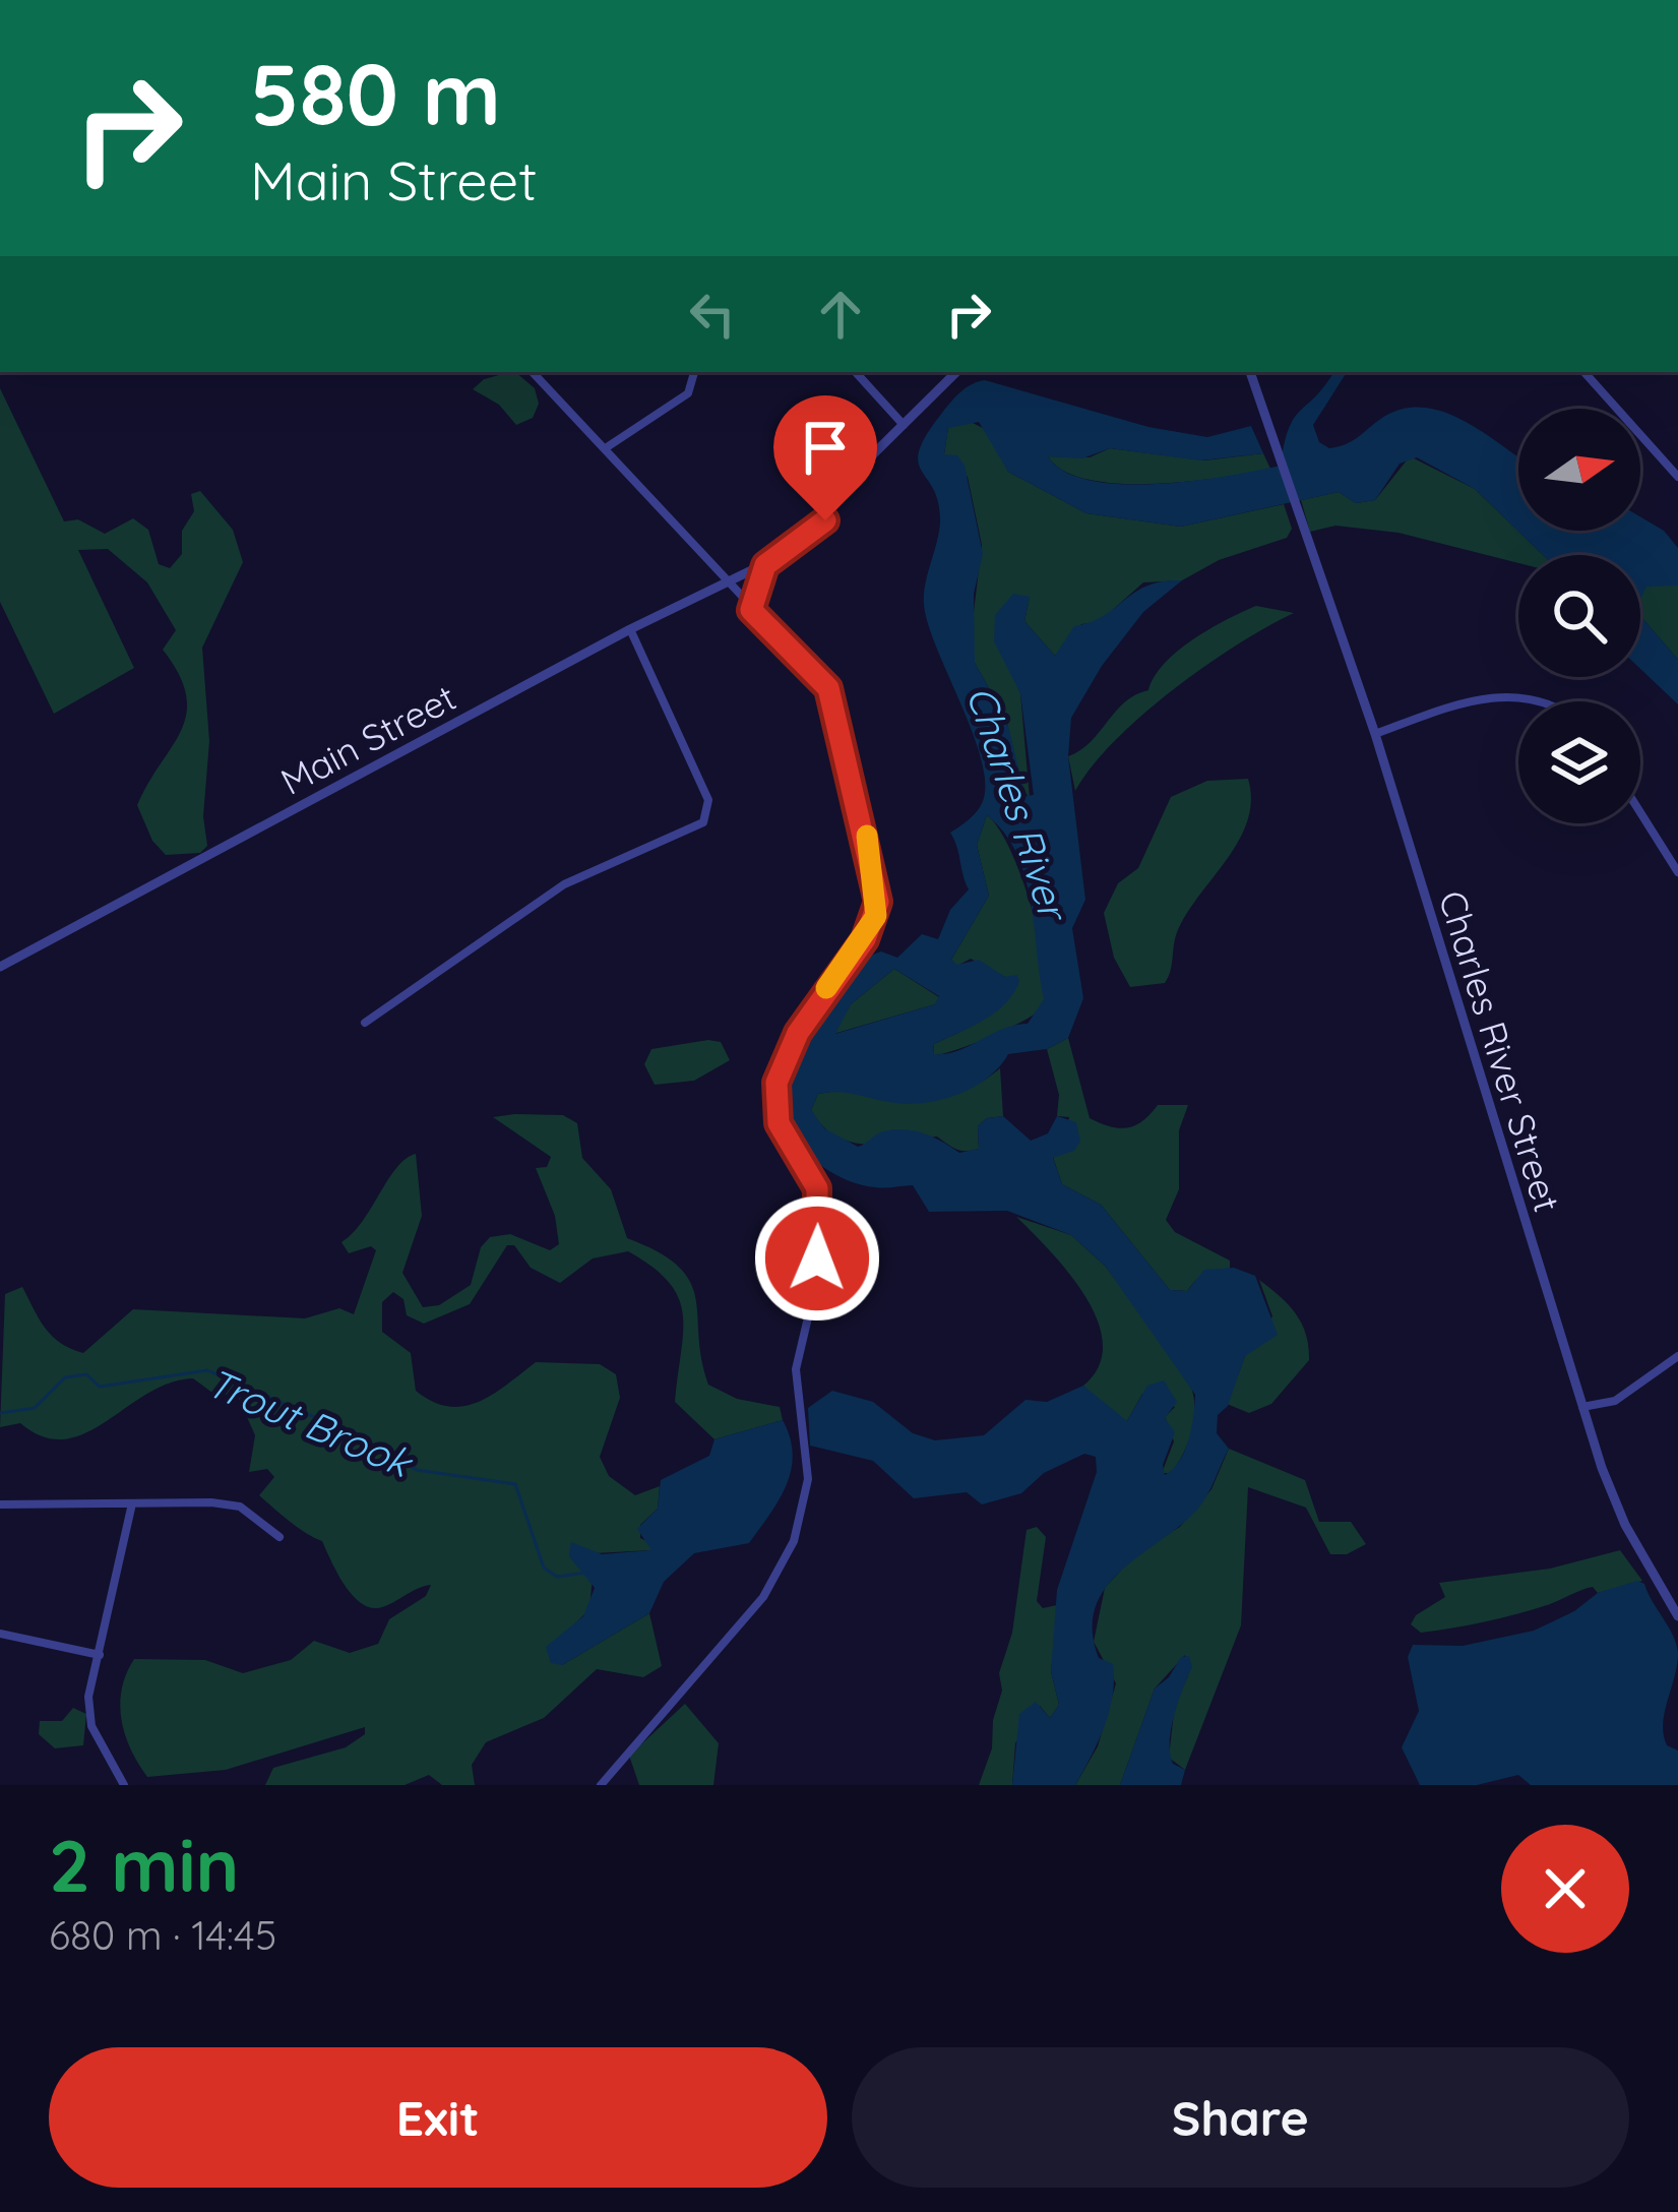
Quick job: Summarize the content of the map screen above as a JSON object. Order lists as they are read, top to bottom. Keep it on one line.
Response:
{"streets":{"street":["Main Street","Charles River Street"]},"water":["Charles River","Trout Brook"],"north":"right","page":{"turn":["580 m","Main Street"],"heading":["2 min","680 m · 14:45"],"buttons":["Exit","Share"]}}
